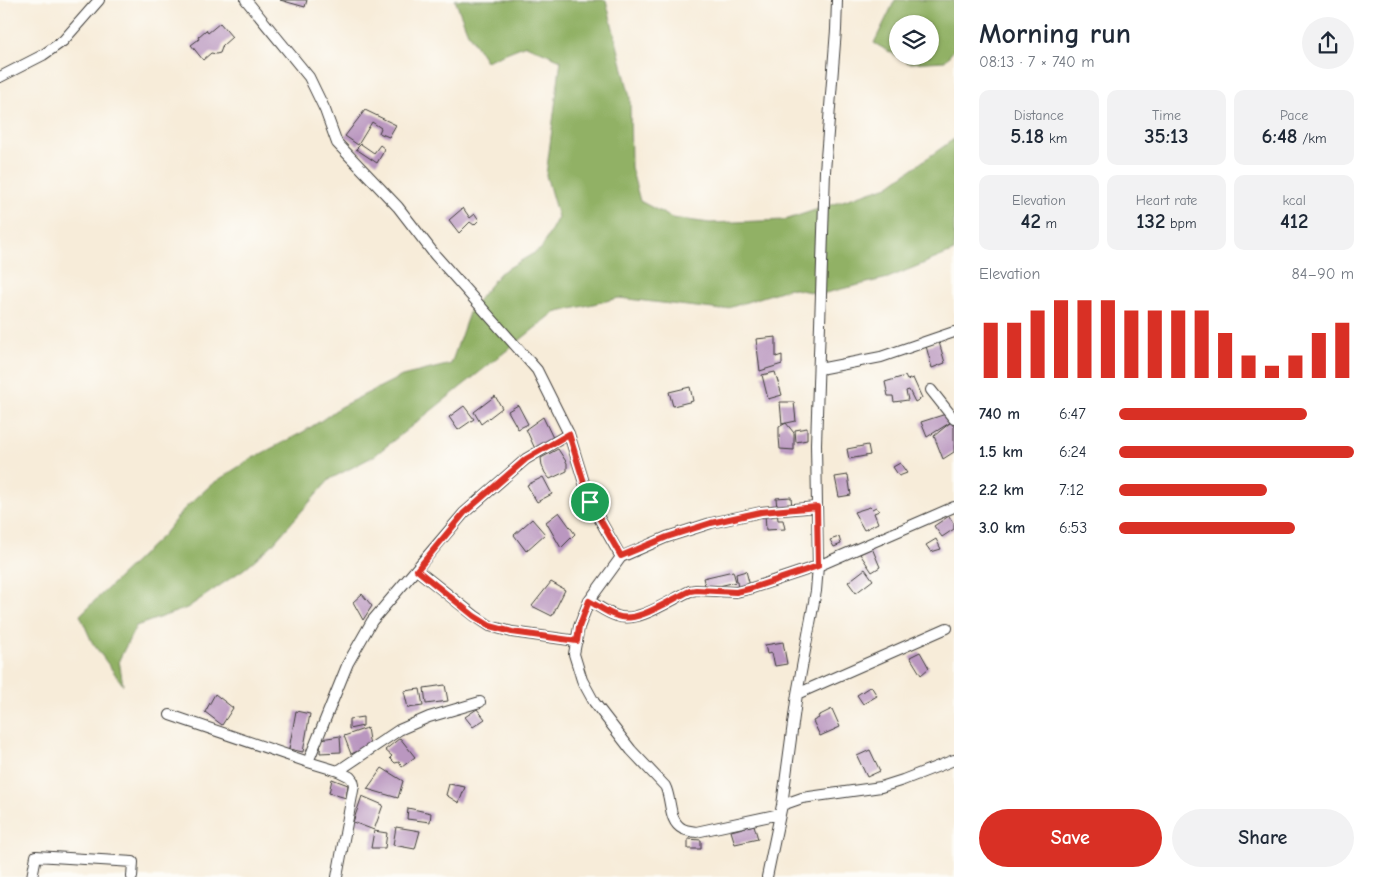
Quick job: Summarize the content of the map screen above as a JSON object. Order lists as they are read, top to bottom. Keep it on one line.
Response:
{"page":{"heading":["Morning run","08:13 · 7 × 740 m"],"stats":[["Distance","5.18 km"],["Time","35:13"],["Pace","6:48 /km"],["Elevation","42 m"],["Heart rate","132 bpm"],["kcal","412"]],"chart":["Elevation","84–90 m"],"list":[{"name":"740 m","note":"6:47"},{"name":"1.5 km","note":"6:24"},{"name":"2.2 km","note":"7:12"},{"name":"3.0 km","note":"6:53"}],"buttons":["Save","Share"]}}
